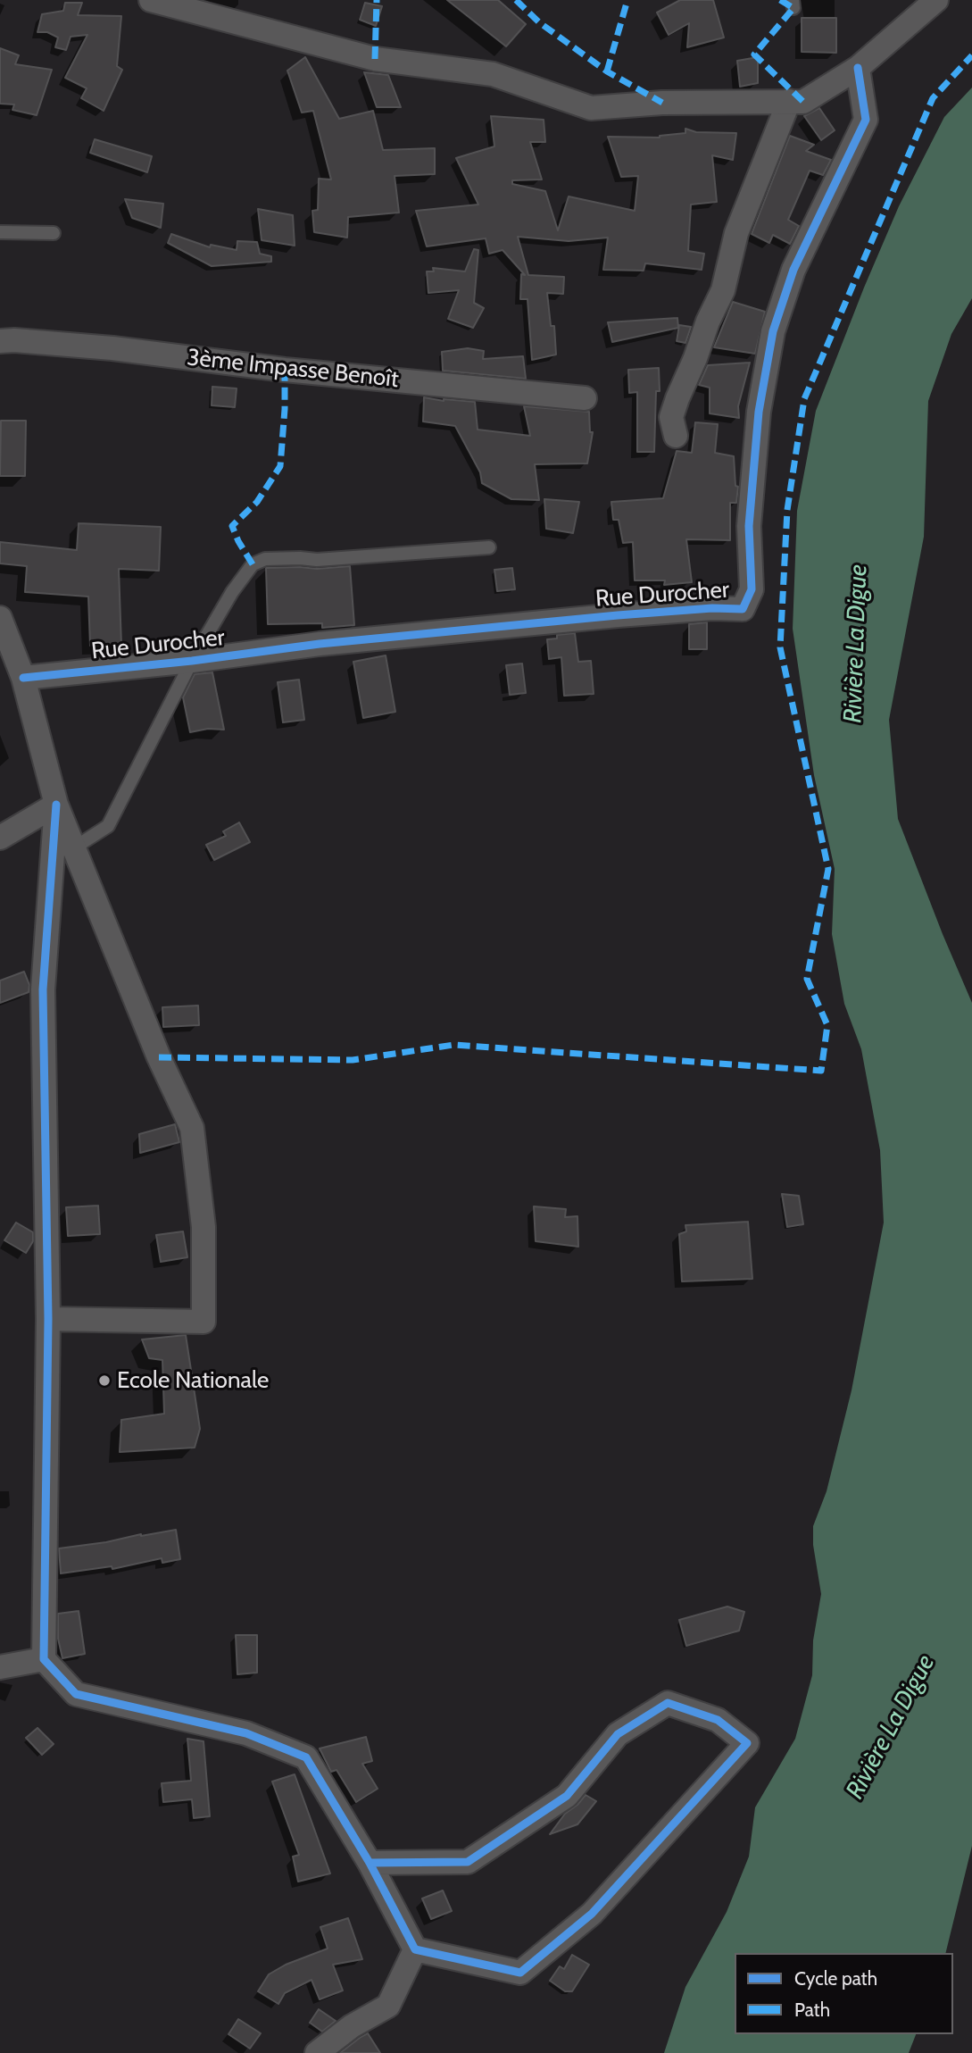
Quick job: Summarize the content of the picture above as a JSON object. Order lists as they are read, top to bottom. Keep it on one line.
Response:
{"streets":{"street":["3ème Impasse Benoît","Rue Durocher"]},"water":["Rivière La Digue"],"places":["Ecole Nationale"],"legend":["Cycle path","Path"]}
